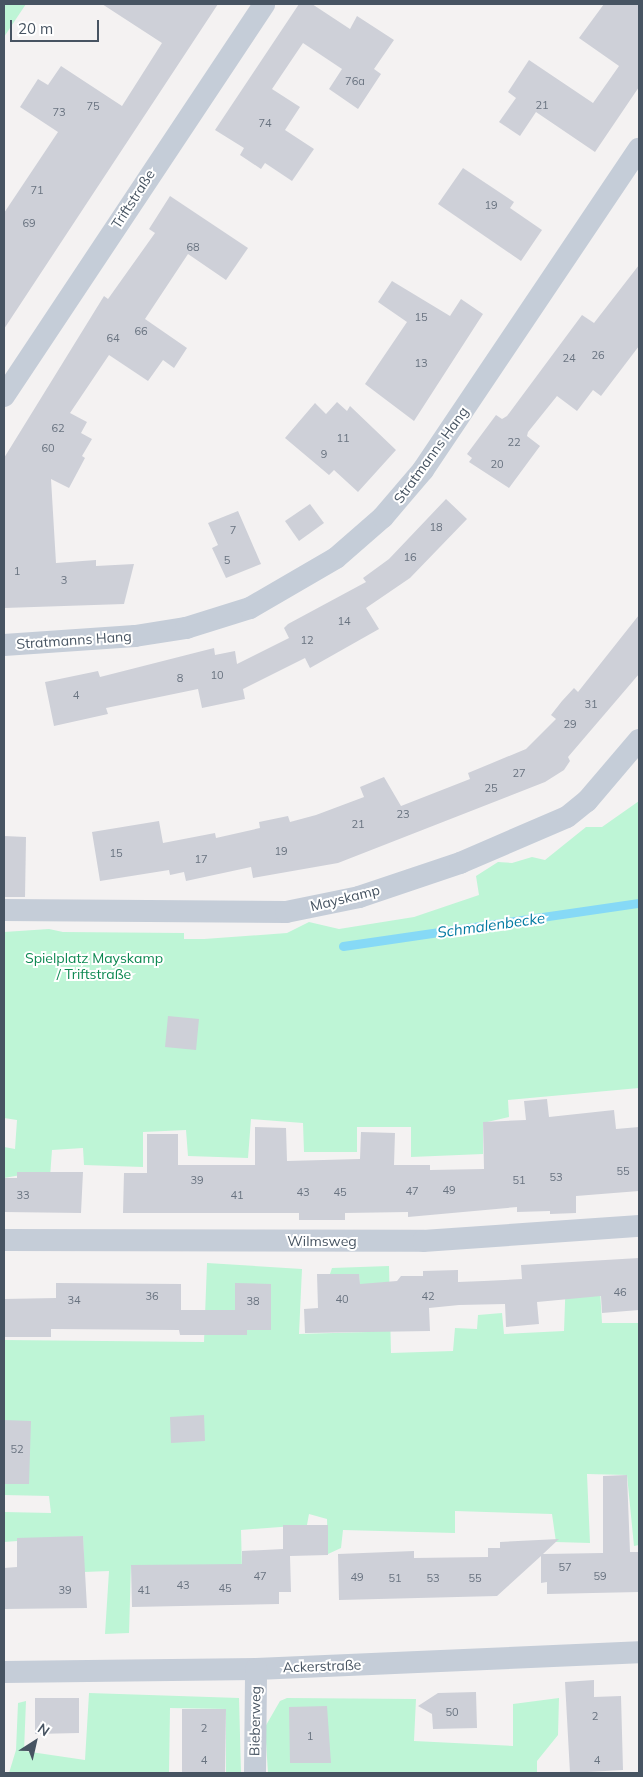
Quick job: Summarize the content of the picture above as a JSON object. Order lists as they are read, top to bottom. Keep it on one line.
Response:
{"streets":{"street":["Triftstraße","Stratmanns Hang","Mayskamp","Wilmsweg","Ackerstraße","Bieberweg"]},"crossings":[["Ackerstraße","Bieberweg"]],"water":["Schmalenbecke"],"parks":["Spielplatz Mayskamp / Triftstraße"],"house_numbers":["76a","21","75","73","74","71","19","69","68","15","66","64","26","24","13","62","11","22","60","9","20","18","7","16","5","1","3","14","12","10","8","4","31","29","27","25","23","21","19","15","17","55","53","39","51","49","47","43","45","33","41","46","36","42","40","34","38","52","57","47","59","49","51","53","55","43","45","39","41","50","2","2","1","4","4"],"scale_bar":"20 m","north":"top right"}
